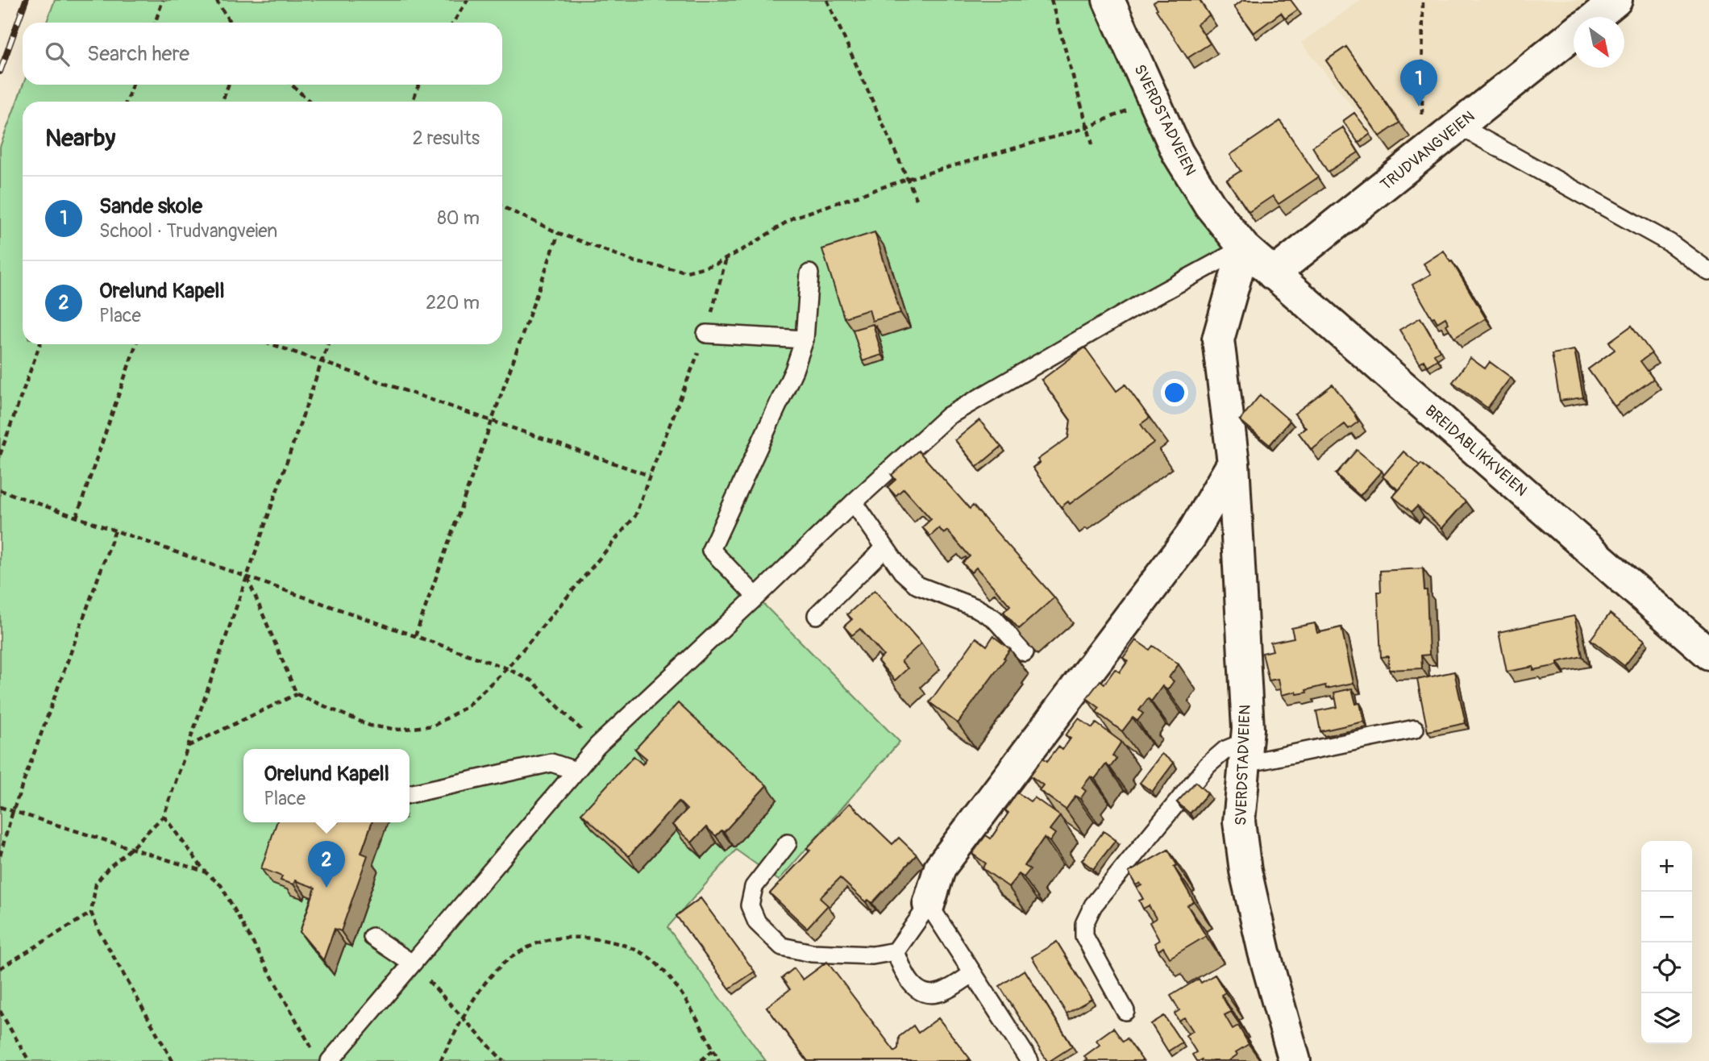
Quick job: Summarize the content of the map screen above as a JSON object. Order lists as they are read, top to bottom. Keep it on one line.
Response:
{"streets":{"street":["SVERDSTADVEIEN","TRUDVANGVEIEN","BREIDABLIKKVEIEN"]},"crossings":[["SVERDSTADVEIEN","BREIDABLIKKVEIEN"],["TRUDVANGVEIEN","BREIDABLIKKVEIEN"]],"north":"bottom right","page":{"search":"Search here","pins":["1","2"],"heading":["Nearby","2 results"],"list":[{"mark":"1","name":"Sande skole","note":"School · Trudvangveien","value":"80 m"},{"mark":"2","name":"Orelund Kapell","note":"Place","value":"220 m"}],"popup":["Orelund Kapell","Place"],"map_buttons":["+","−"]}}
